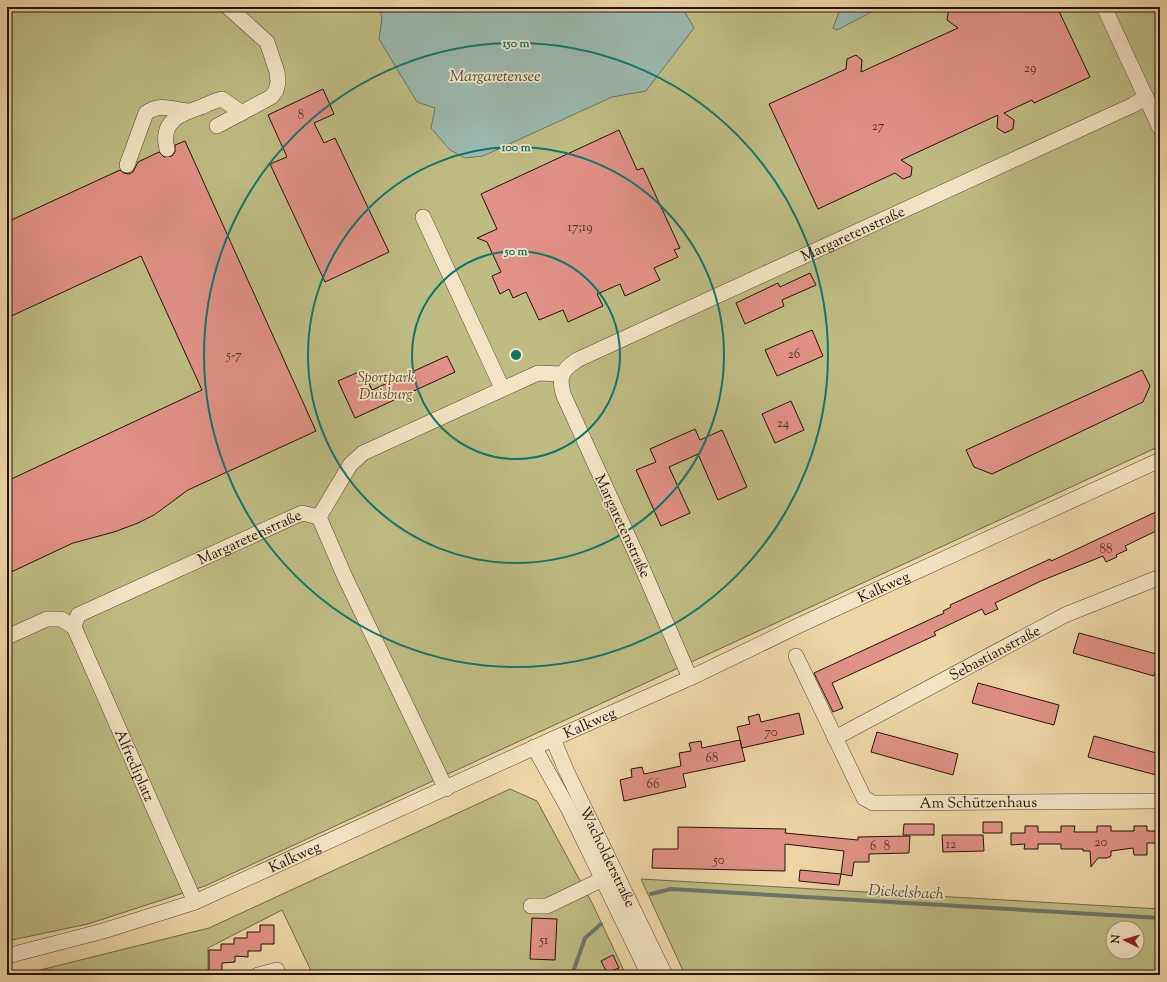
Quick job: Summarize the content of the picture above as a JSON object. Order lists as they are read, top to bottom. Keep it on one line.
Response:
{"streets":{"street":["Margaretenstraße","Kalkweg","Sebastianstraße","Alfrediplatz","Am Schützenhaus","Wacholderstraße"]},"crossings":[["Margaretenstraße","Kalkweg"],["Margaretenstraße","Alfrediplatz"],["Kalkweg","Alfrediplatz"],["Kalkweg","Wacholderstraße"],["Sebastianstraße","Am Schützenhaus"]],"water":["Margaretensee","Dickelsbach"],"parks":["Sportpark Duisburg"],"house_numbers":["29","8","27","17;19","26","5-7","24","88","70","68","66","20","12","6","8","50","51"],"north":"left","rings":["150 m","100 m","50 m"]}
